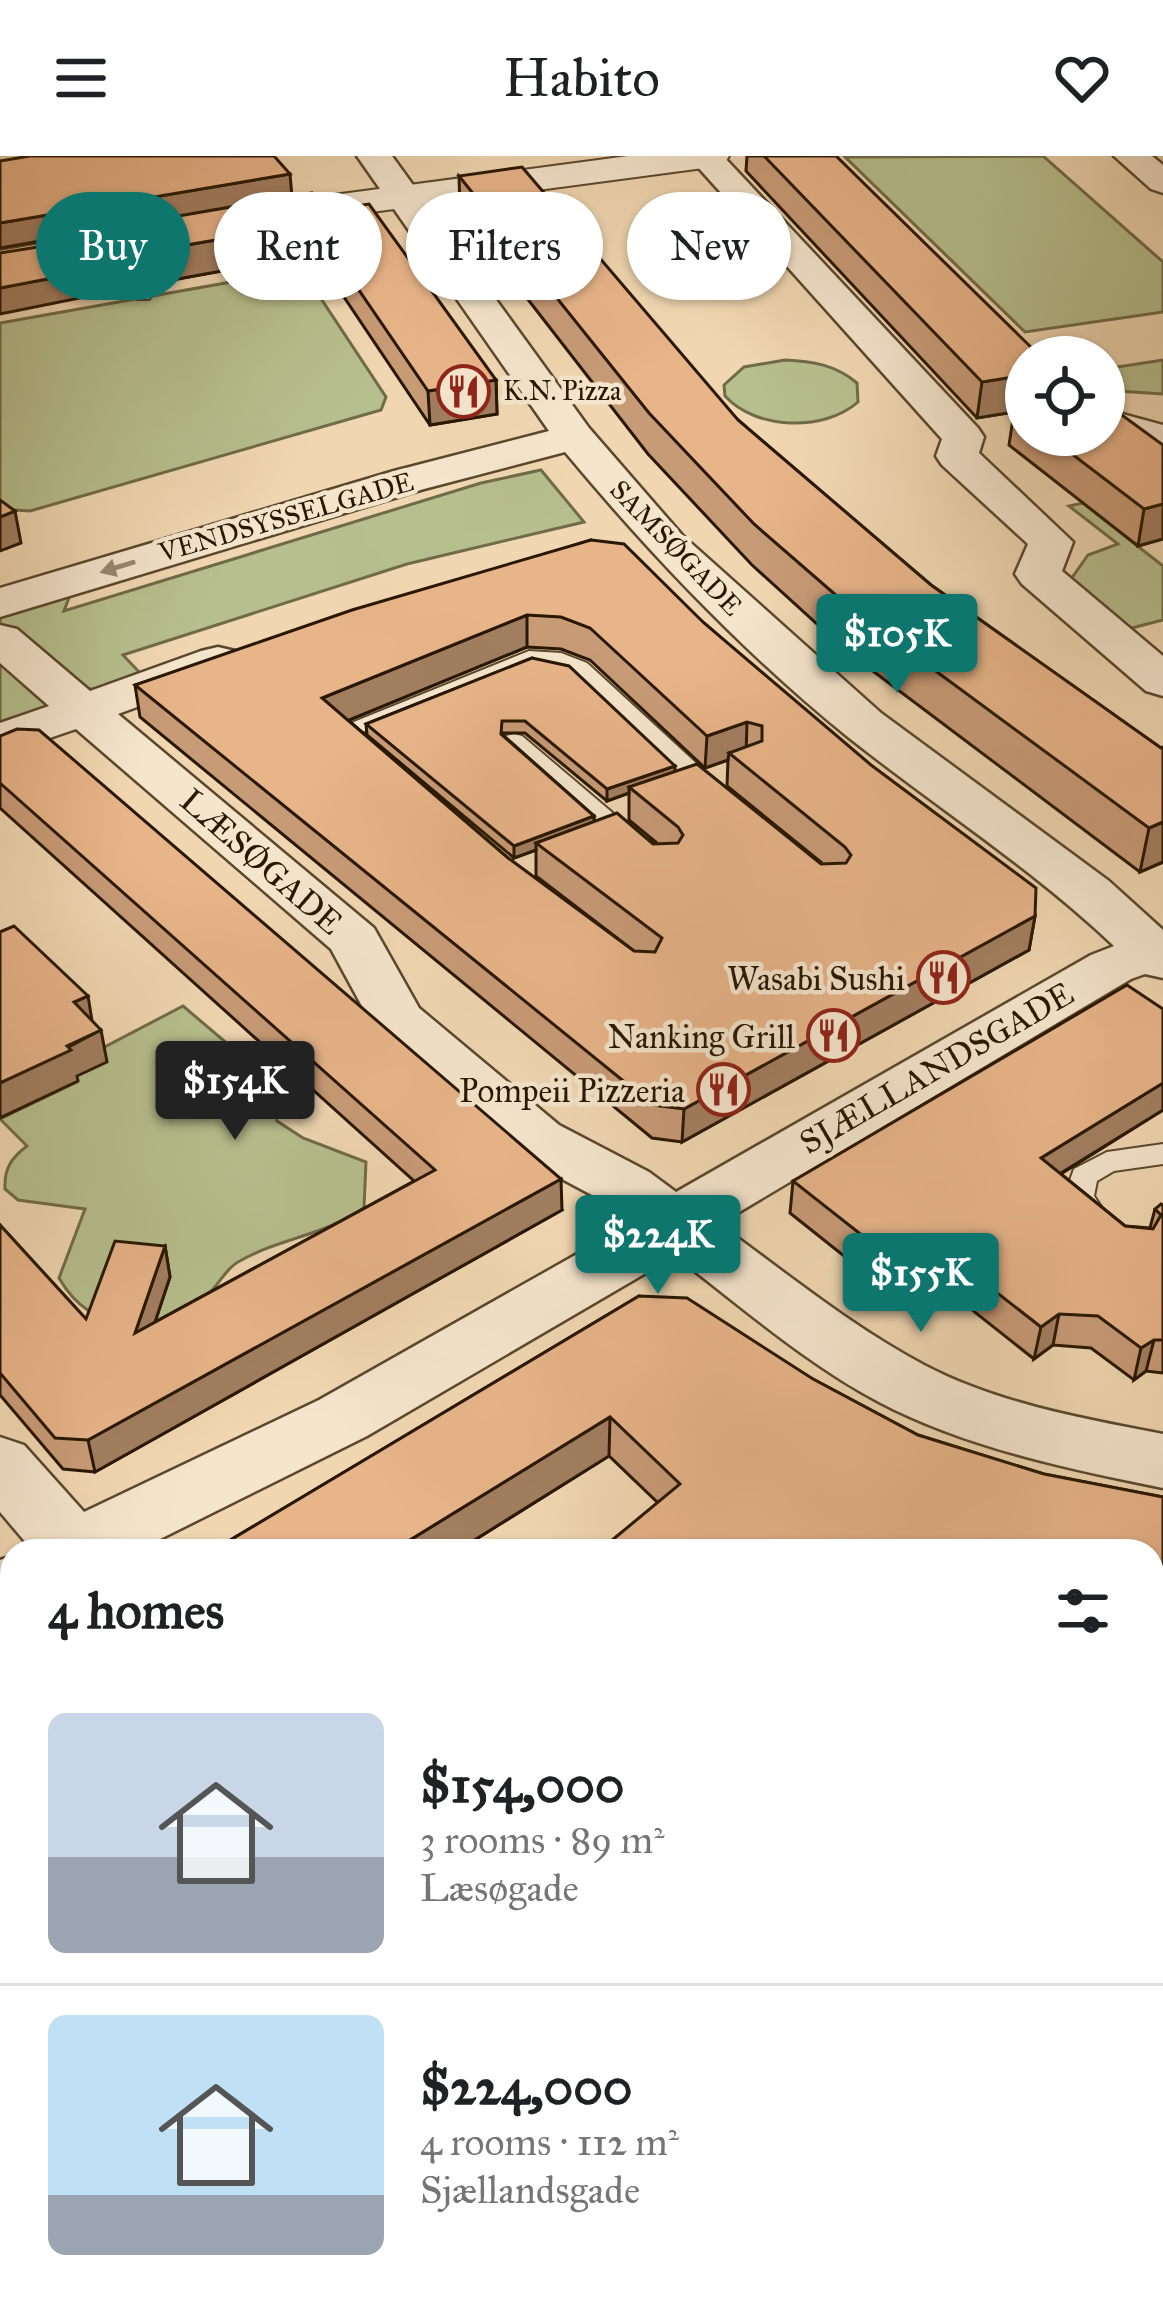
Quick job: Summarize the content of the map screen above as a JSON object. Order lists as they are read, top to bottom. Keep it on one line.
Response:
{"streets":{"street":["VENDSYSSELGADE","SAMSØGADE","LÆSØGADE","SJÆLLANDSGADE"]},"crossings":[["VENDSYSSELGADE","SAMSØGADE"],["SAMSØGADE","SJÆLLANDSGADE"],["LÆSØGADE","SJÆLLANDSGADE"]],"places":{"restaurant":["K.N. Pizza","Wasabi Sushi","Nanking Grill","Pompeii Pizzeria"]},"page":{"header":"Habito","chip":["Buy","Rent","Filters","New"],"price":["$105K","$154K","$224K","$155K"],"heading":"4 homes","list":[{"name":"$154,000","note":"3 rooms · 89 m² · Læsøgade"},{"name":"$224,000","note":"4 rooms · 112 m² · Sjællandsgade"}]}}
